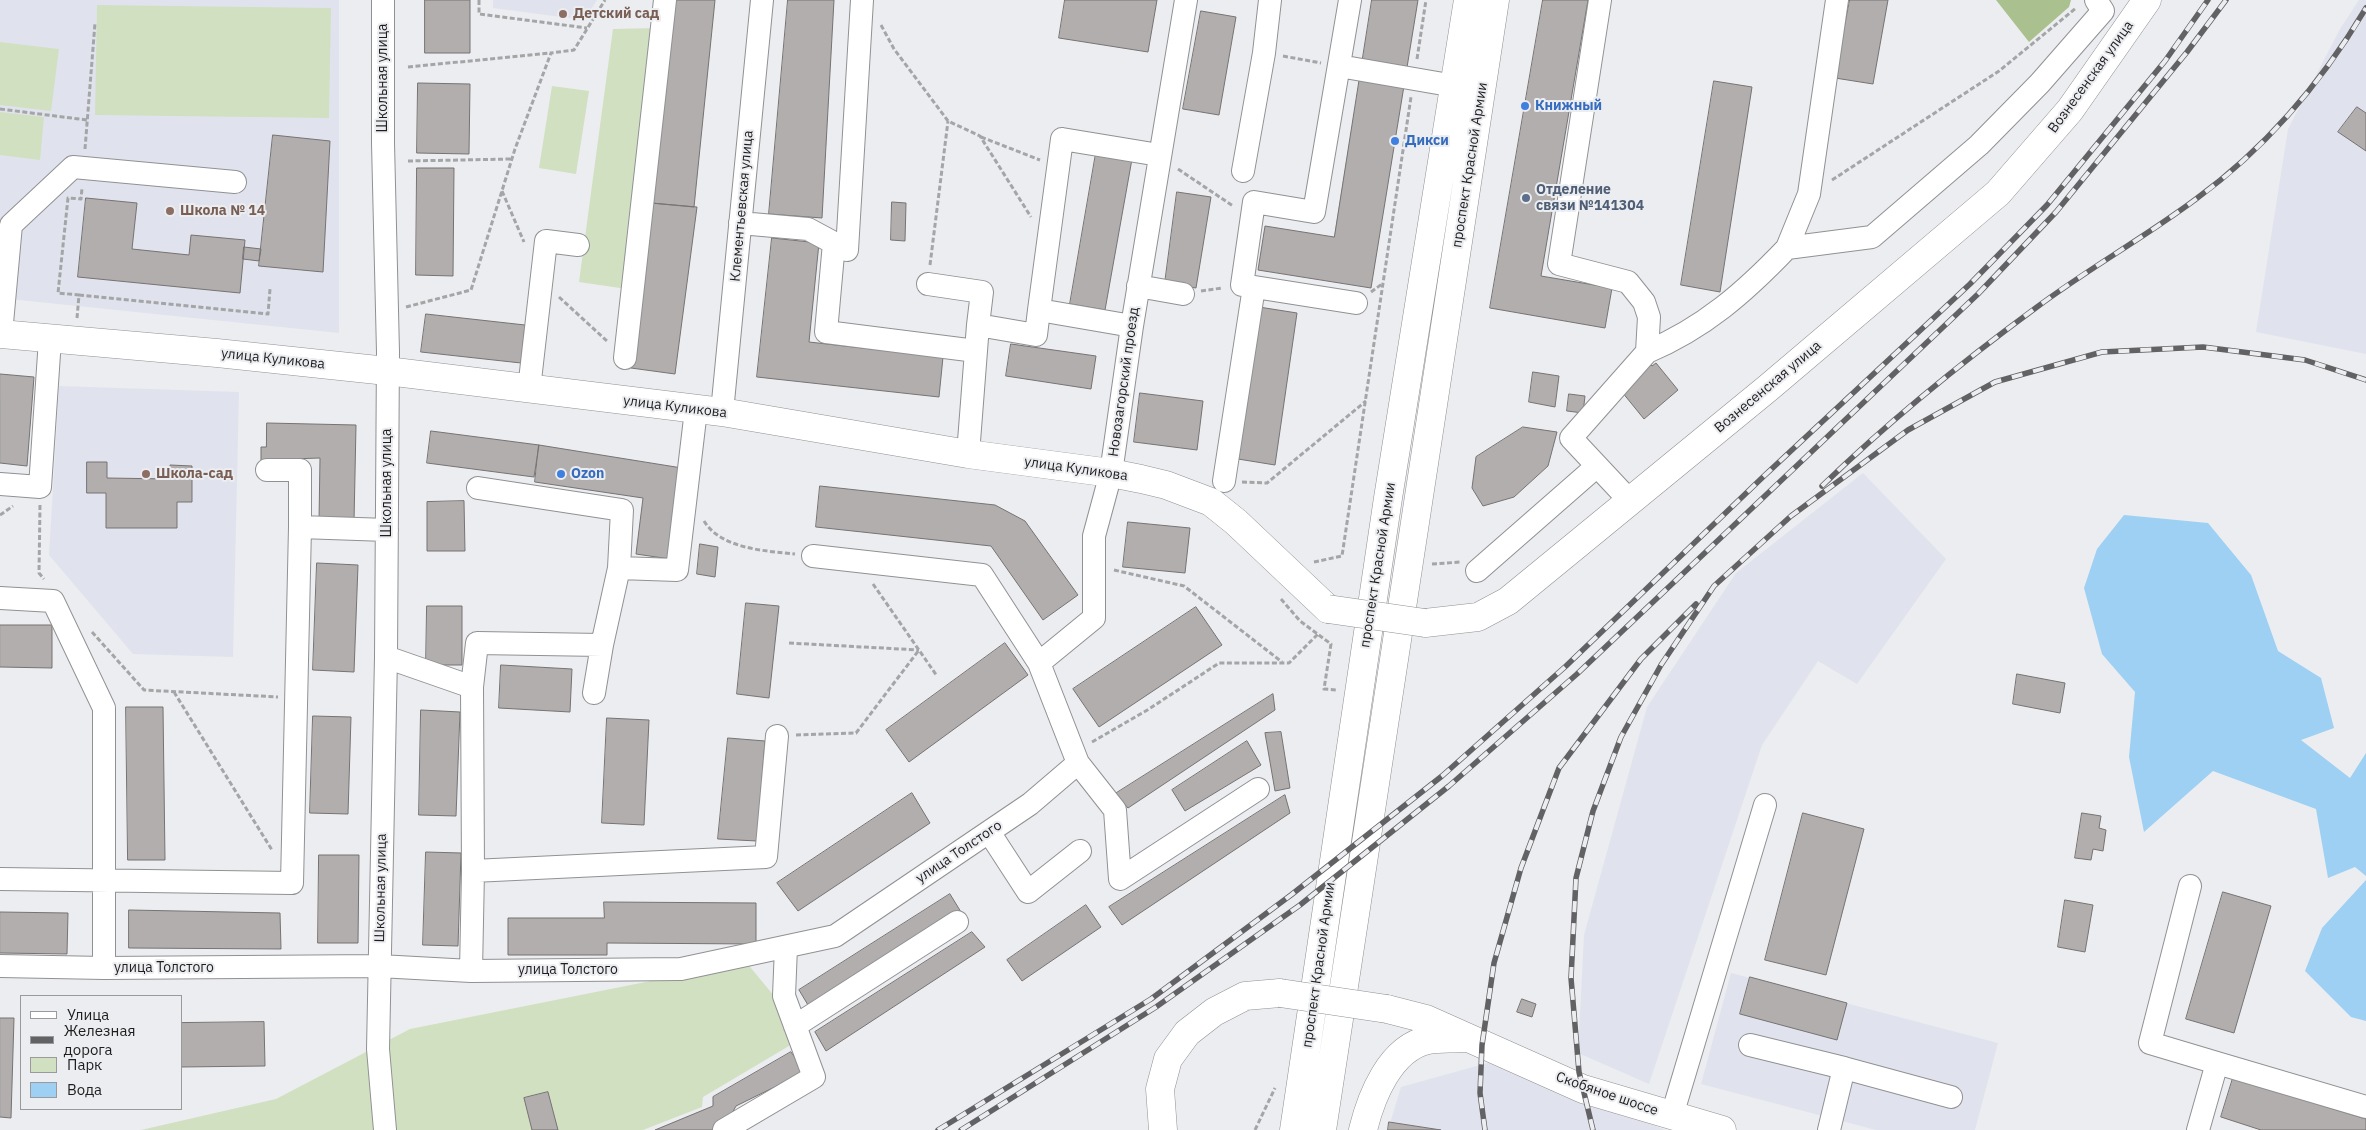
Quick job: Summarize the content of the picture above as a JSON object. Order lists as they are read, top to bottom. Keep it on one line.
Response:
{"streets":{"main road":["Вознесенская улица","проспект Красной Армии","улица Куликова","Скобяное шоссе"],"street":["Школьная улица","Клементьевская улица","Новозагорский проезд","улица Толстого"]},"crossings":[["Вознесенская улица","улица Куликова"],["Школьная улица","улица Куликова"],["Школьная улица","улица Толстого"],["Клементьевская улица","улица Куликова"],["улица Куликова","Новозагорский проезд"]],"places":["Детский сад","Книжный","Дикси","Отделение связи №141304","Школа № 14","Школа-сад","Ozon"],"legend":["Улица","Железная дорога","Парк","Вода"]}
